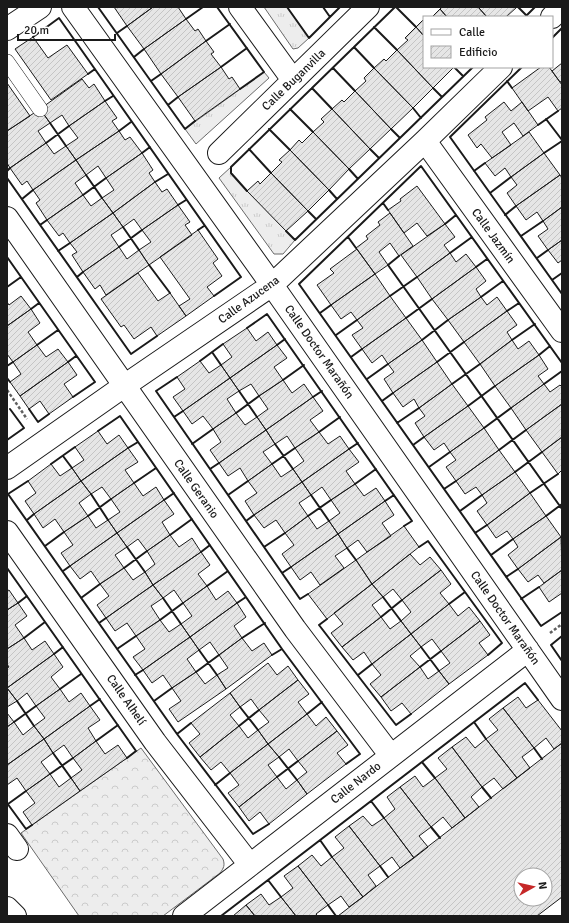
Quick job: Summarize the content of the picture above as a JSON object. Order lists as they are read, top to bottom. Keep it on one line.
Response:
{"streets":{"street":["Calle Buganvilla","Calle Jazmín","Calle Azucena","Calle Doctor Marañón","Calle Geranio","Calle Alhelí","Calle Nardo"]},"crossings":[["Calle Jazmín","Calle Azucena"],["Calle Azucena","Calle Doctor Marañón"],["Calle Azucena","Calle Geranio"],["Calle Doctor Marañón","Calle Nardo"],["Calle Geranio","Calle Nardo"],["Calle Alhelí","Calle Nardo"]],"legend":["Calle","Edificio"],"scale_bar":"20 m","north":"right"}
